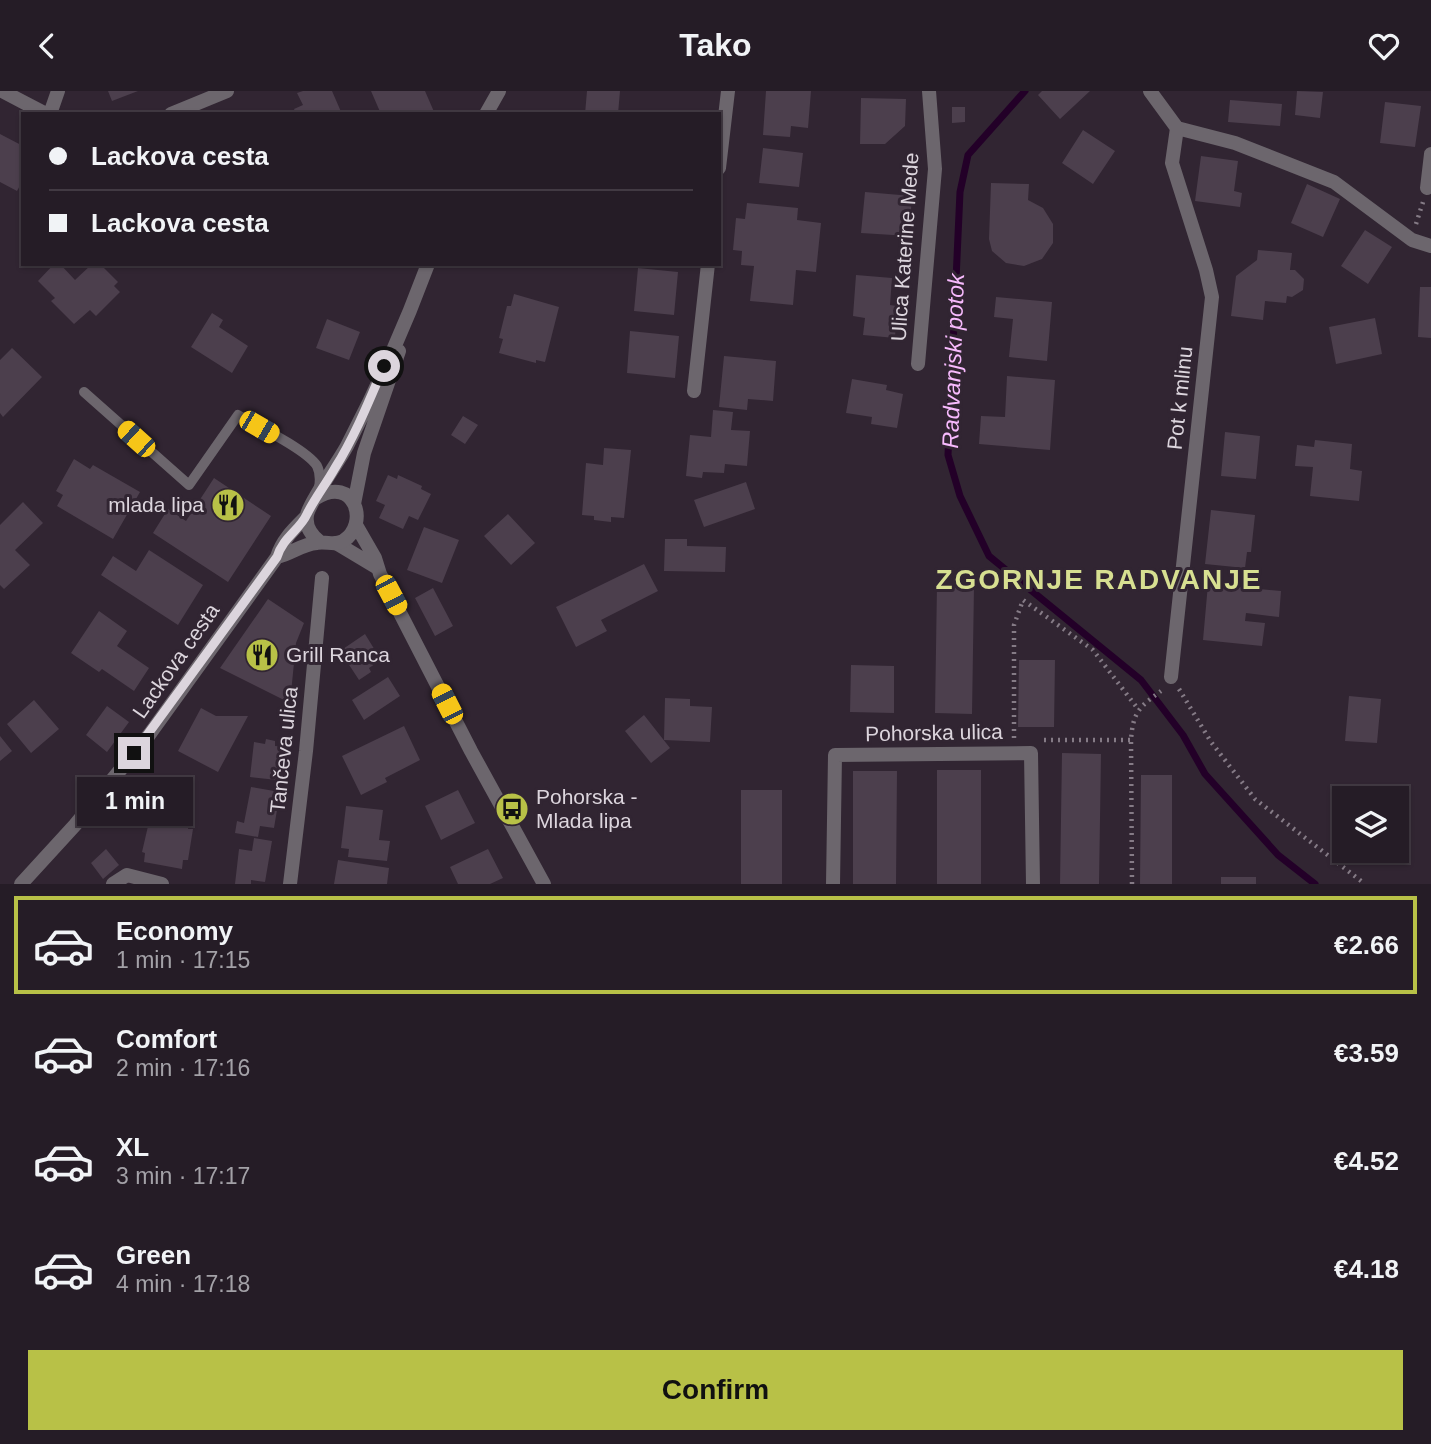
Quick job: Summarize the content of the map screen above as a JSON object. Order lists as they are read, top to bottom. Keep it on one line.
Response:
{"streets":{"street":["Ulica Katerine Mede","Pot k mlinu","Lackova cesta","Pohorska ulica","Tančeva ulica"]},"districts":["ZGORNJE RADVANJE"],"water":["Radvanjski potok"],"places":{"restaurant":["mlada lipa","Grill Ranca"],"bus stop":["Pohorska - Mlada lipa"]},"page":{"header":"Tako","banner":["Lackova cesta","Lackova cesta"],"bubble":"1 min","list":[{"name":"Economy","note":"1 min · 17:15","value":"€2.66"},{"name":"Comfort","note":"2 min · 17:16","value":"€3.59"},{"name":"XL","note":"3 min · 17:17","value":"€4.52"},{"name":"Green","note":"4 min · 17:18","value":"€4.18"}],"buttons":"Confirm"}}
